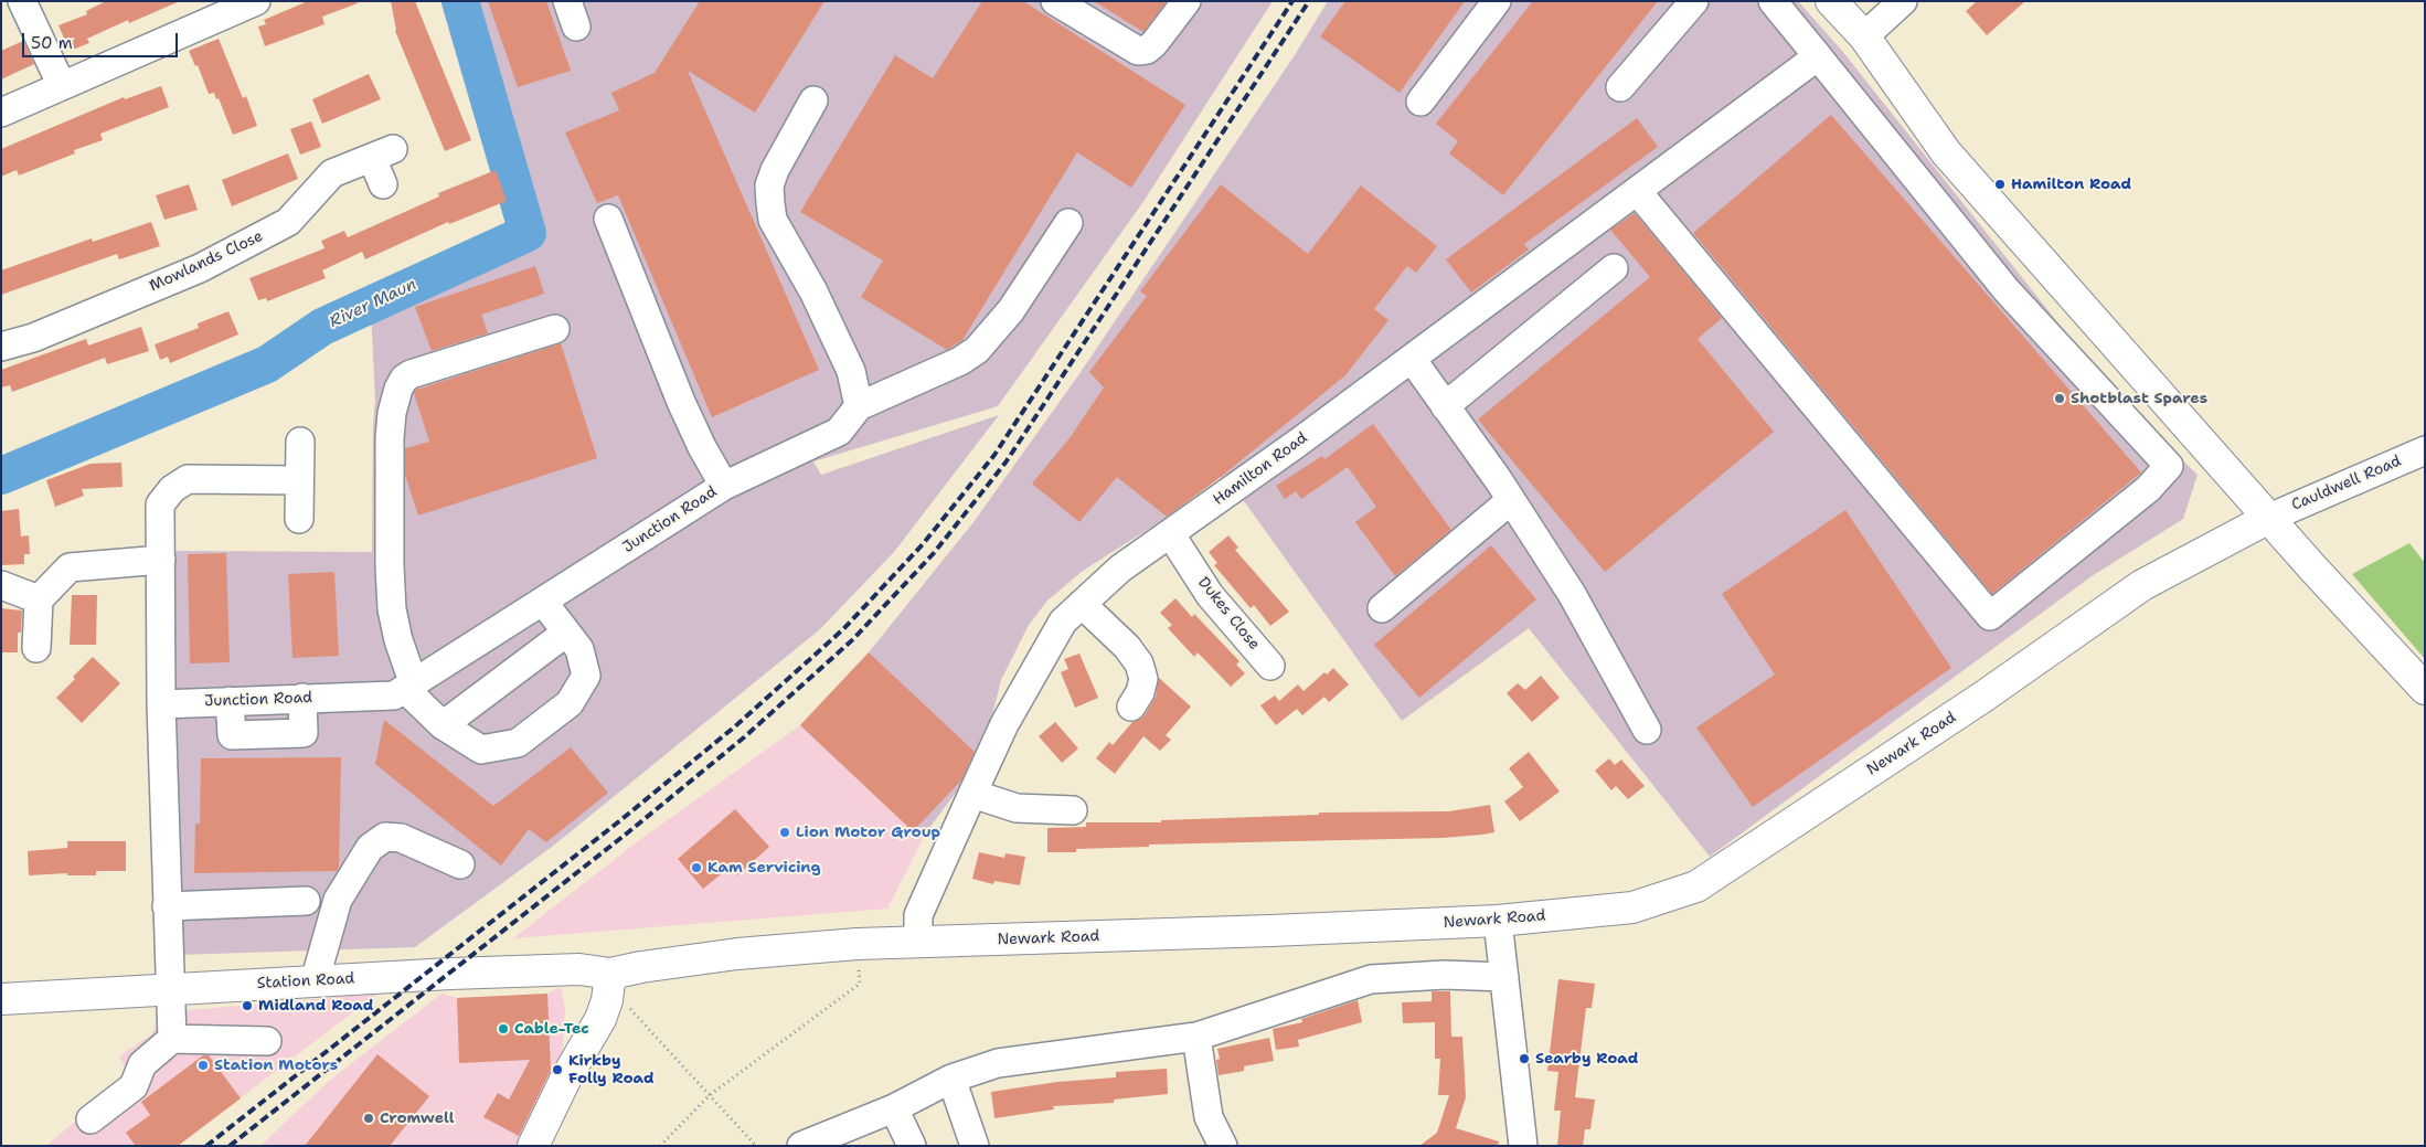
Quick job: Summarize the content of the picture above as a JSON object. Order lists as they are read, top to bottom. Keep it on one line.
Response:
{"streets":{"main road":["Newark Road","Station Road"],"street":["Mowlands Close","Hamilton Road","Cauldwell Road","Junction Road","Dukes Close"]},"crossings":[["Hamilton Road","Dukes Close"],["Hamilton Road","Newark Road"],["Cauldwell Road","Newark Road"],["Newark Road","Station Road"]],"water":["River Maun"],"places":["Hamilton Road","Shotblast Spares","Lion Motor Group","Kam Servicing","Midland Road","Cable-Tec","Searby Road","Station Motors","Kirkby Folly Road","Cromwell"],"scale_bar":"50 m"}
